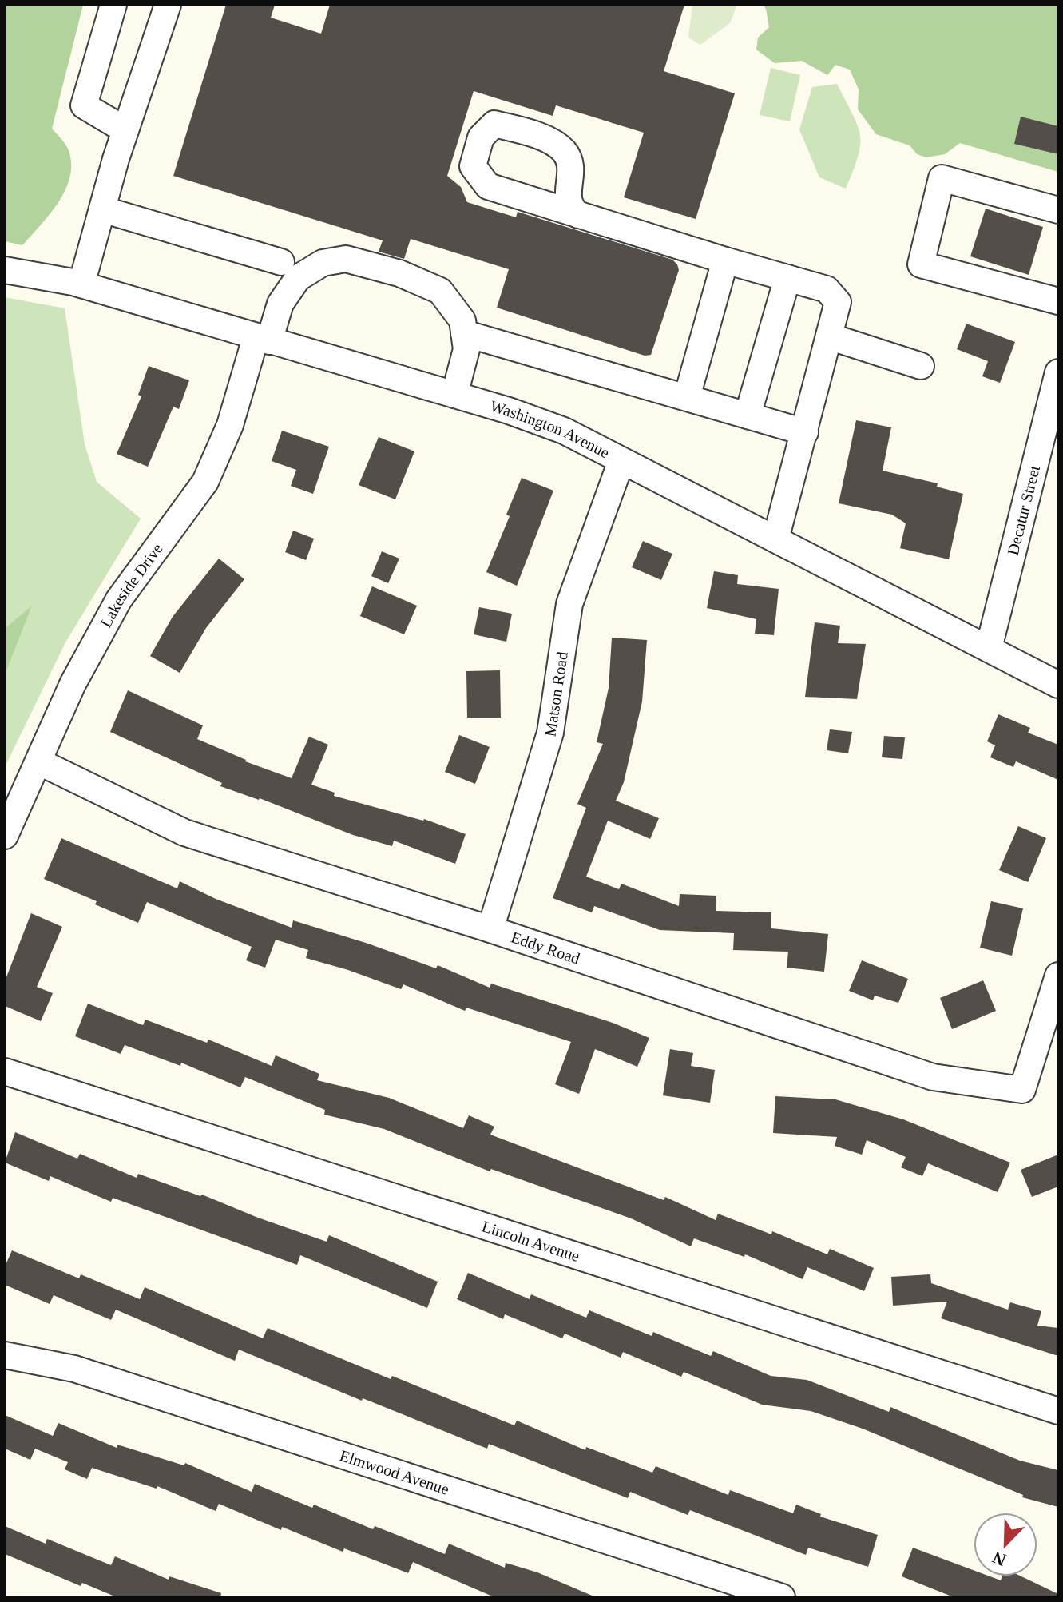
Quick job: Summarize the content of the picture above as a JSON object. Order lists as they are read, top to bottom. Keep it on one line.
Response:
{"streets":{"street":["Washington Avenue","Decatur Street","Lakeside Drive","Matson Road","Eddy Road","Lincoln Avenue","Elmwood Avenue"]},"crossings":[["Washington Avenue","Decatur Street"],["Washington Avenue","Lakeside Drive"],["Washington Avenue","Matson Road"],["Lakeside Drive","Eddy Road"],["Matson Road","Eddy Road"]],"north":"bottom left"}
